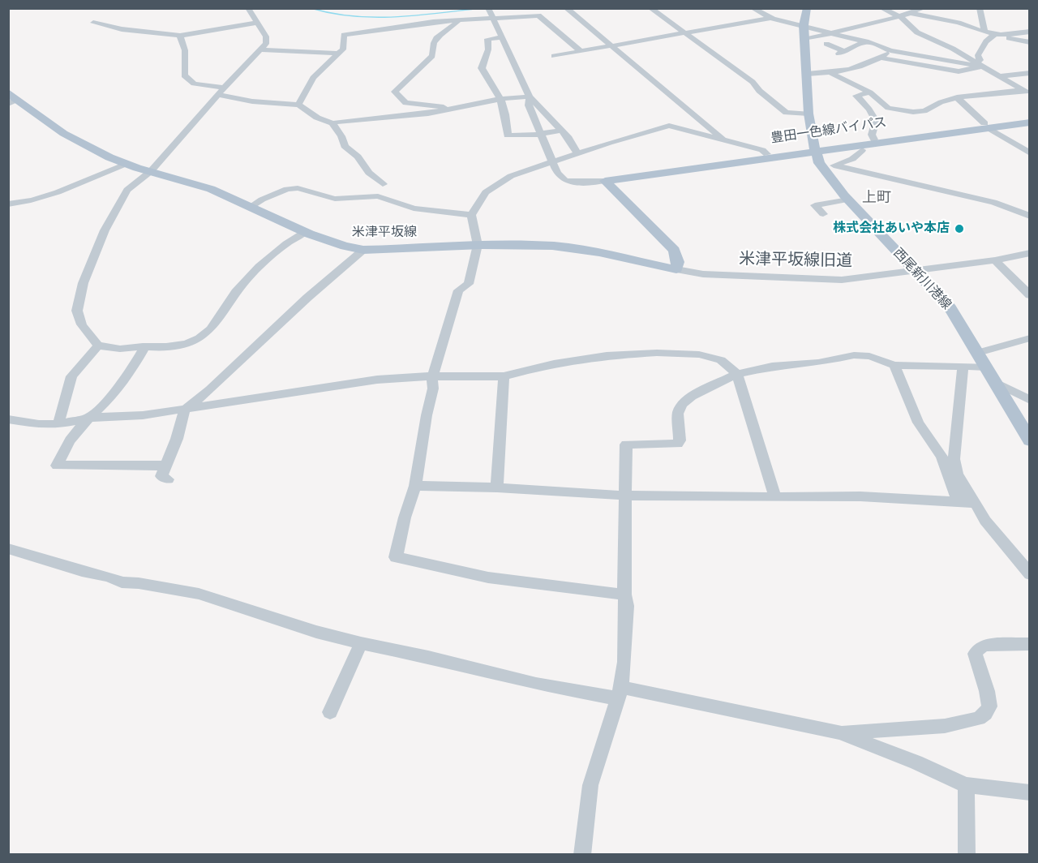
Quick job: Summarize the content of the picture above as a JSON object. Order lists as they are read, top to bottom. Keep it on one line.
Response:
{"streets":{"main road":["豊田一色線バイパス","米津平坂線","西尾新川港線"],"street":["米津平坂線旧道"]},"crossings":[["豊田一色線バイパス","西尾新川港線"],["米津平坂線","米津平坂線旧道"],["米津平坂線旧道","西尾新川港線"]],"districts":["上町"],"places":["株式会社あいや本店"]}
